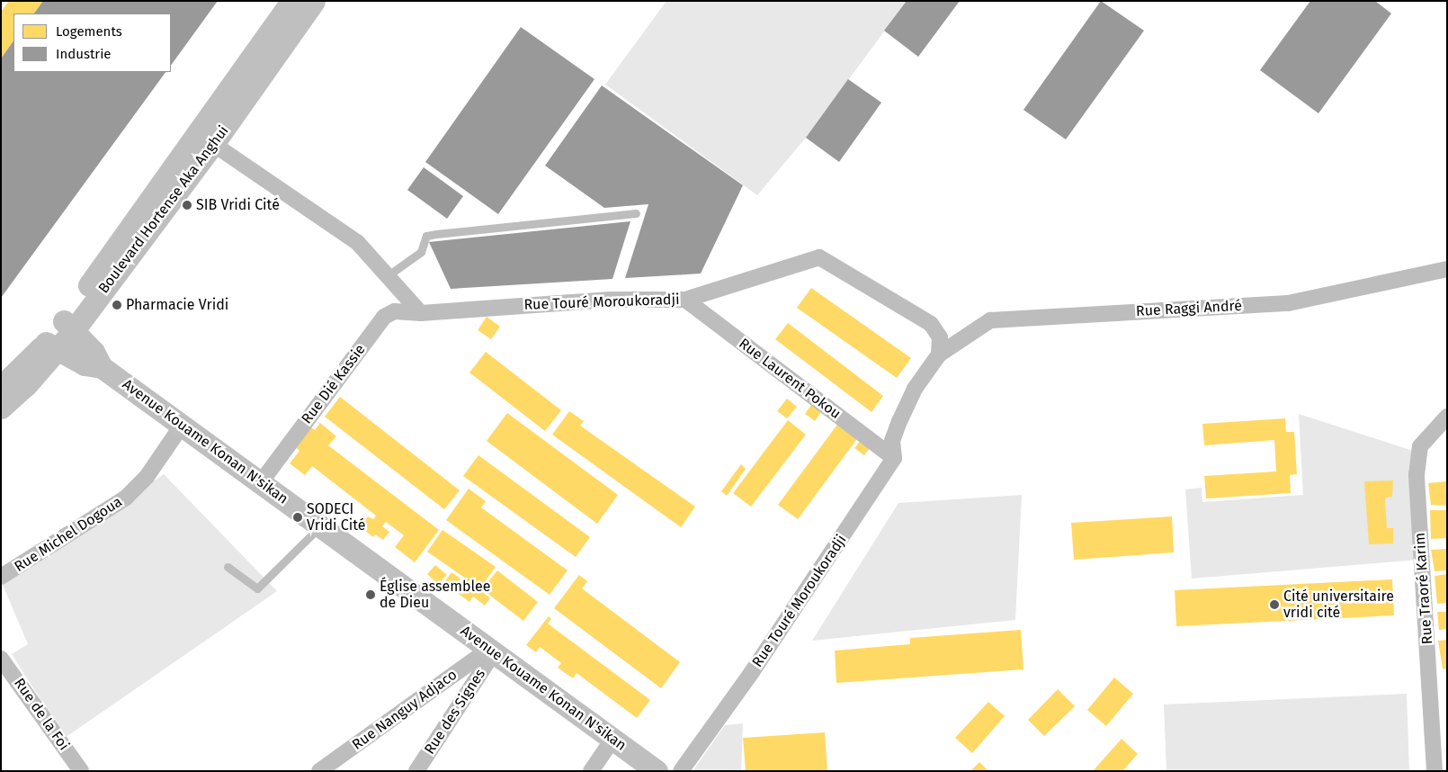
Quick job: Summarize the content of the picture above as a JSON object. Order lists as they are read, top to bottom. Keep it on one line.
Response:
{"streets":{"main road":["Boulevard Hortense Aka Anghui","Avenue Kouame Konan N'sikan"],"street":["Rue Touré Moroukoradji","Rue Raggi André","Rue Laurent Pokou","Rue Dié Kassie","Rue Michel Dogoua","Rue Traoré Karim","Rue Nanguy Adjaco","Rue des Signes","Rue de la Foi"]},"crossings":[["Boulevard Hortense Aka Anghui","Avenue Kouame Konan N'sikan"],["Rue Touré Moroukoradji","Rue Raggi André"],["Rue Touré Moroukoradji","Rue Laurent Pokou"],["Rue Touré Moroukoradji","Rue Dié Kassie"],["Rue Dié Kassie","Avenue Kouame Konan N'sikan"],["Avenue Kouame Konan N'sikan","Rue Michel Dogoua"],["Avenue Kouame Konan N'sikan","Rue Nanguy Adjaco"],["Avenue Kouame Konan N'sikan","Rue des Signes"],["Rue Nanguy Adjaco","Rue des Signes"]],"places":["SIB Vridi Cité","Pharmacie Vridi","SODECI Vridi Cité","Église assemblee de Dieu","Cité universitaire vridi cité"],"legend":["Logements","Industrie"]}
